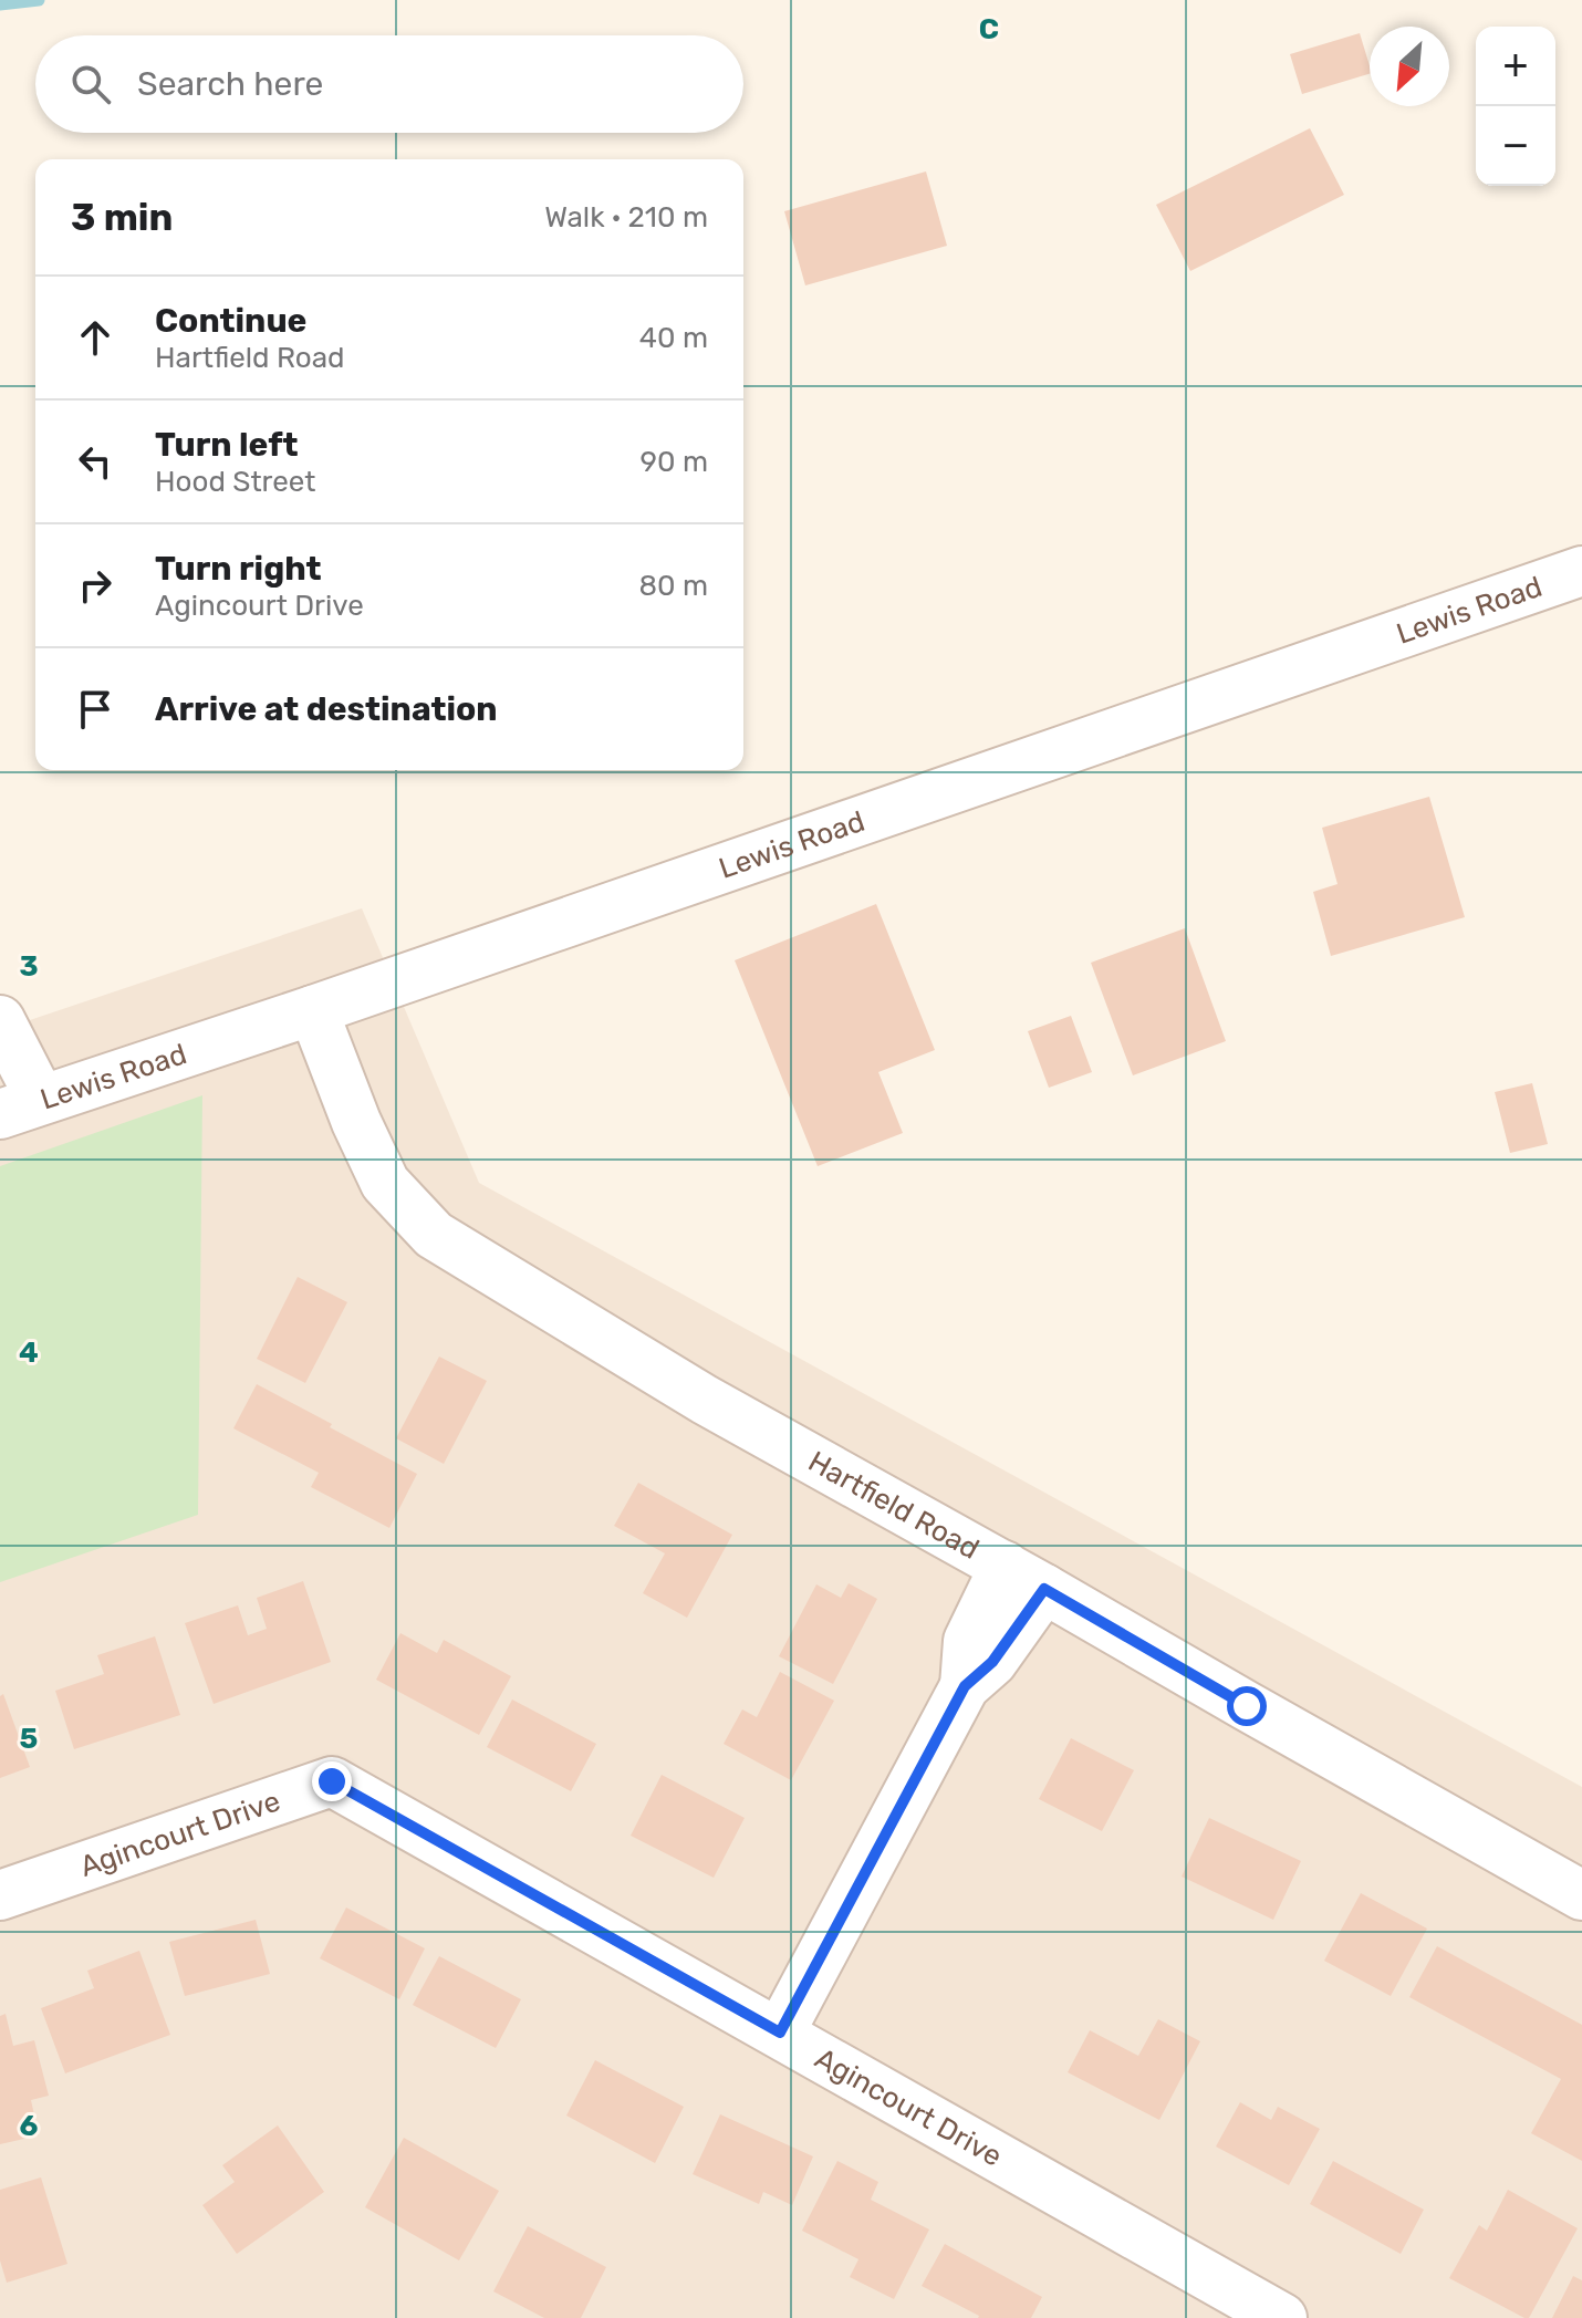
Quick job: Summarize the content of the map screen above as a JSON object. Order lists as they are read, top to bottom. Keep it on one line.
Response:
{"streets":{"street":["Lewis Road","Hartfield Road","Agincourt Drive"]},"crossings":[["Lewis Road","Hartfield Road"]],"north":"bottom left","page":{"map_buttons":["+","−"],"search":"Search here","heading":["3 min","Walk · 210 m"],"list":[["Continue","Hartfield Road","40 m"],["Turn left","Hood Street","90 m"],["Turn right","Agincourt Drive","80 m"],"Arrive at destination"]},"grid":{"columns":["C"],"rows":["3","4","5","6"]}}
